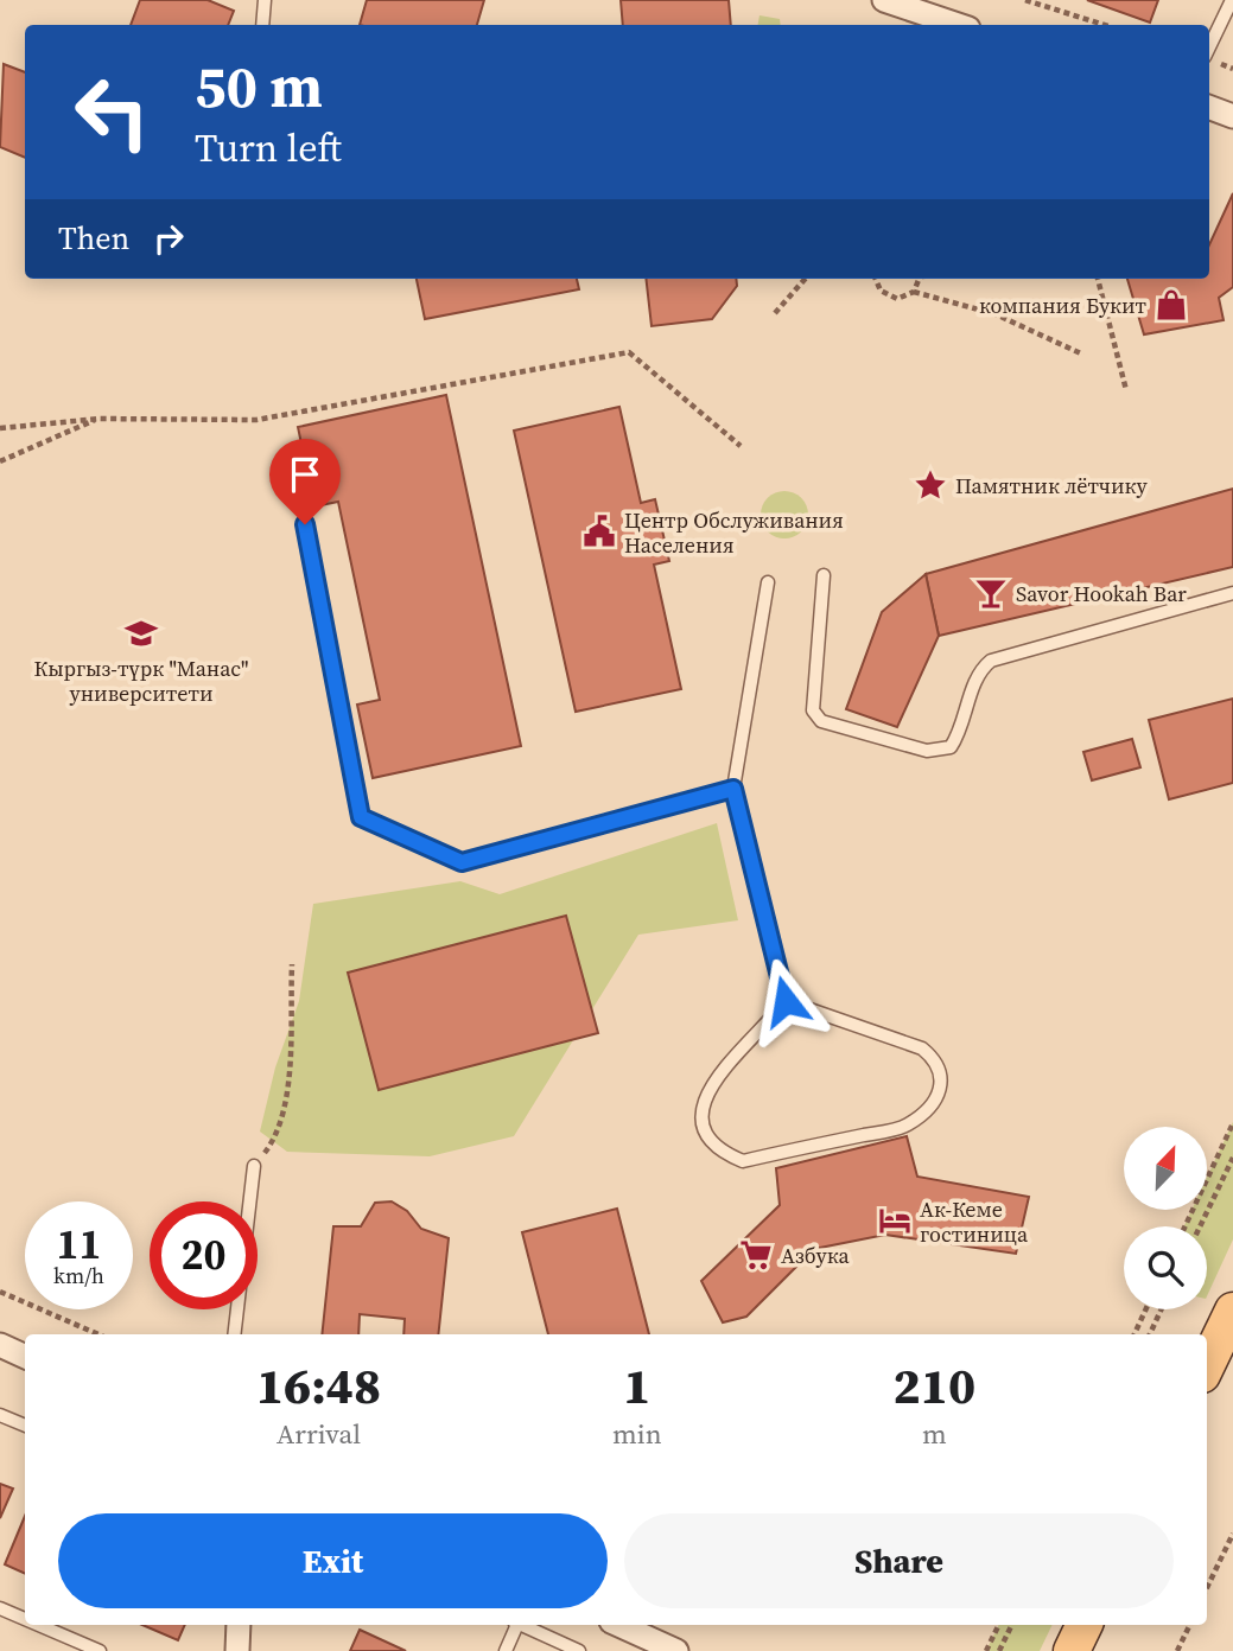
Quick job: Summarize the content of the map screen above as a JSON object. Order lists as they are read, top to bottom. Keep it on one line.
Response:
{"places":{"shop":["компания Букит"],"place":["Памятник лётчику"],"public building":["Центр Обслуживания Населения"],"bar":["Savor Hookah Bar"],"school or university":["Кыргыз-түрк \"Манас\" университети"],"hotel":["Ак-Кеме гостиница"],"supermarket":["Азбука"]},"north":"top right","page":{"turn":["50 m","Turn left"],"then":"Then","speed":"11 km/h","limit":"20","eta":["16:48","Arrival","1","min","210","m"],"buttons":["Exit","Share"]}}
